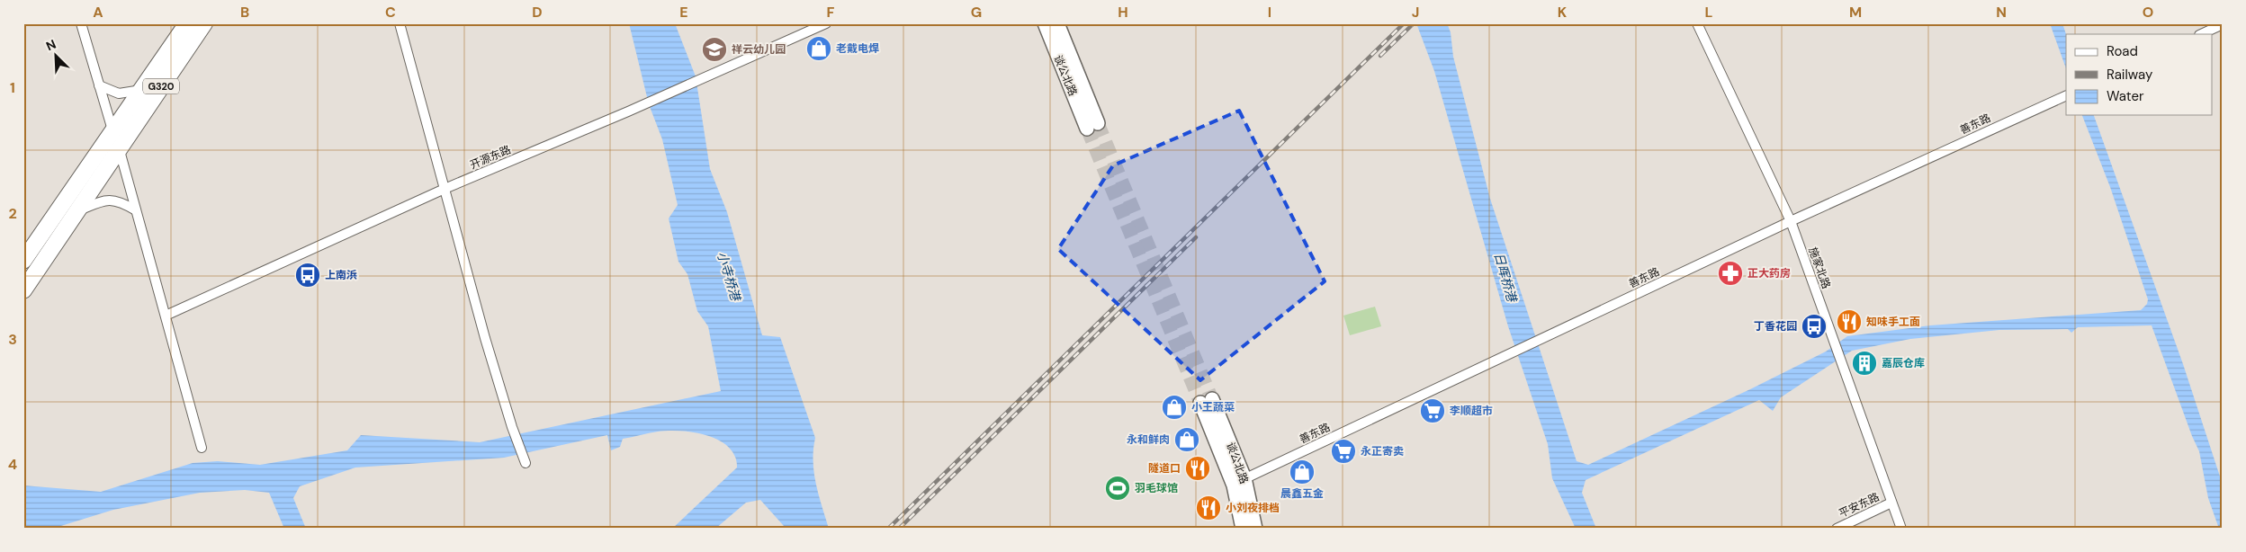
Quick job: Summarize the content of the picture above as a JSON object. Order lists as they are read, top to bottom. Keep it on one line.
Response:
{"streets":{"highway":["G320"],"main road":["谈公北路"],"street":["善东路","开源东路","施家北路","平安东路"]},"crossings":[["谈公北路","善东路"],["善东路","施家北路"],["施家北路","平安东路"]],"water":["小寺桥港","日晖桥港"],"places":{"shop":["老戴电焊","小王蔬菜","永和鲜肉","晨鑫五金"],"school or university":["祥云幼儿园"],"pharmacy":["正大药房"],"bus stop":["上南浜","丁香花园"],"restaurant":["知味手工面","隧道口","小刘夜排档"],"building":["嘉辰仓库"],"supermarket":["李顺超市","永正寄卖"],"sports":["羽毛球馆"]},"legend":["Road","Railway","Water"],"north":"top left","grid":{"columns":["A","B","C","D","E","F","G","H","I","J","K","L","M","N","O"],"rows":["1","2","3","4"]}}
